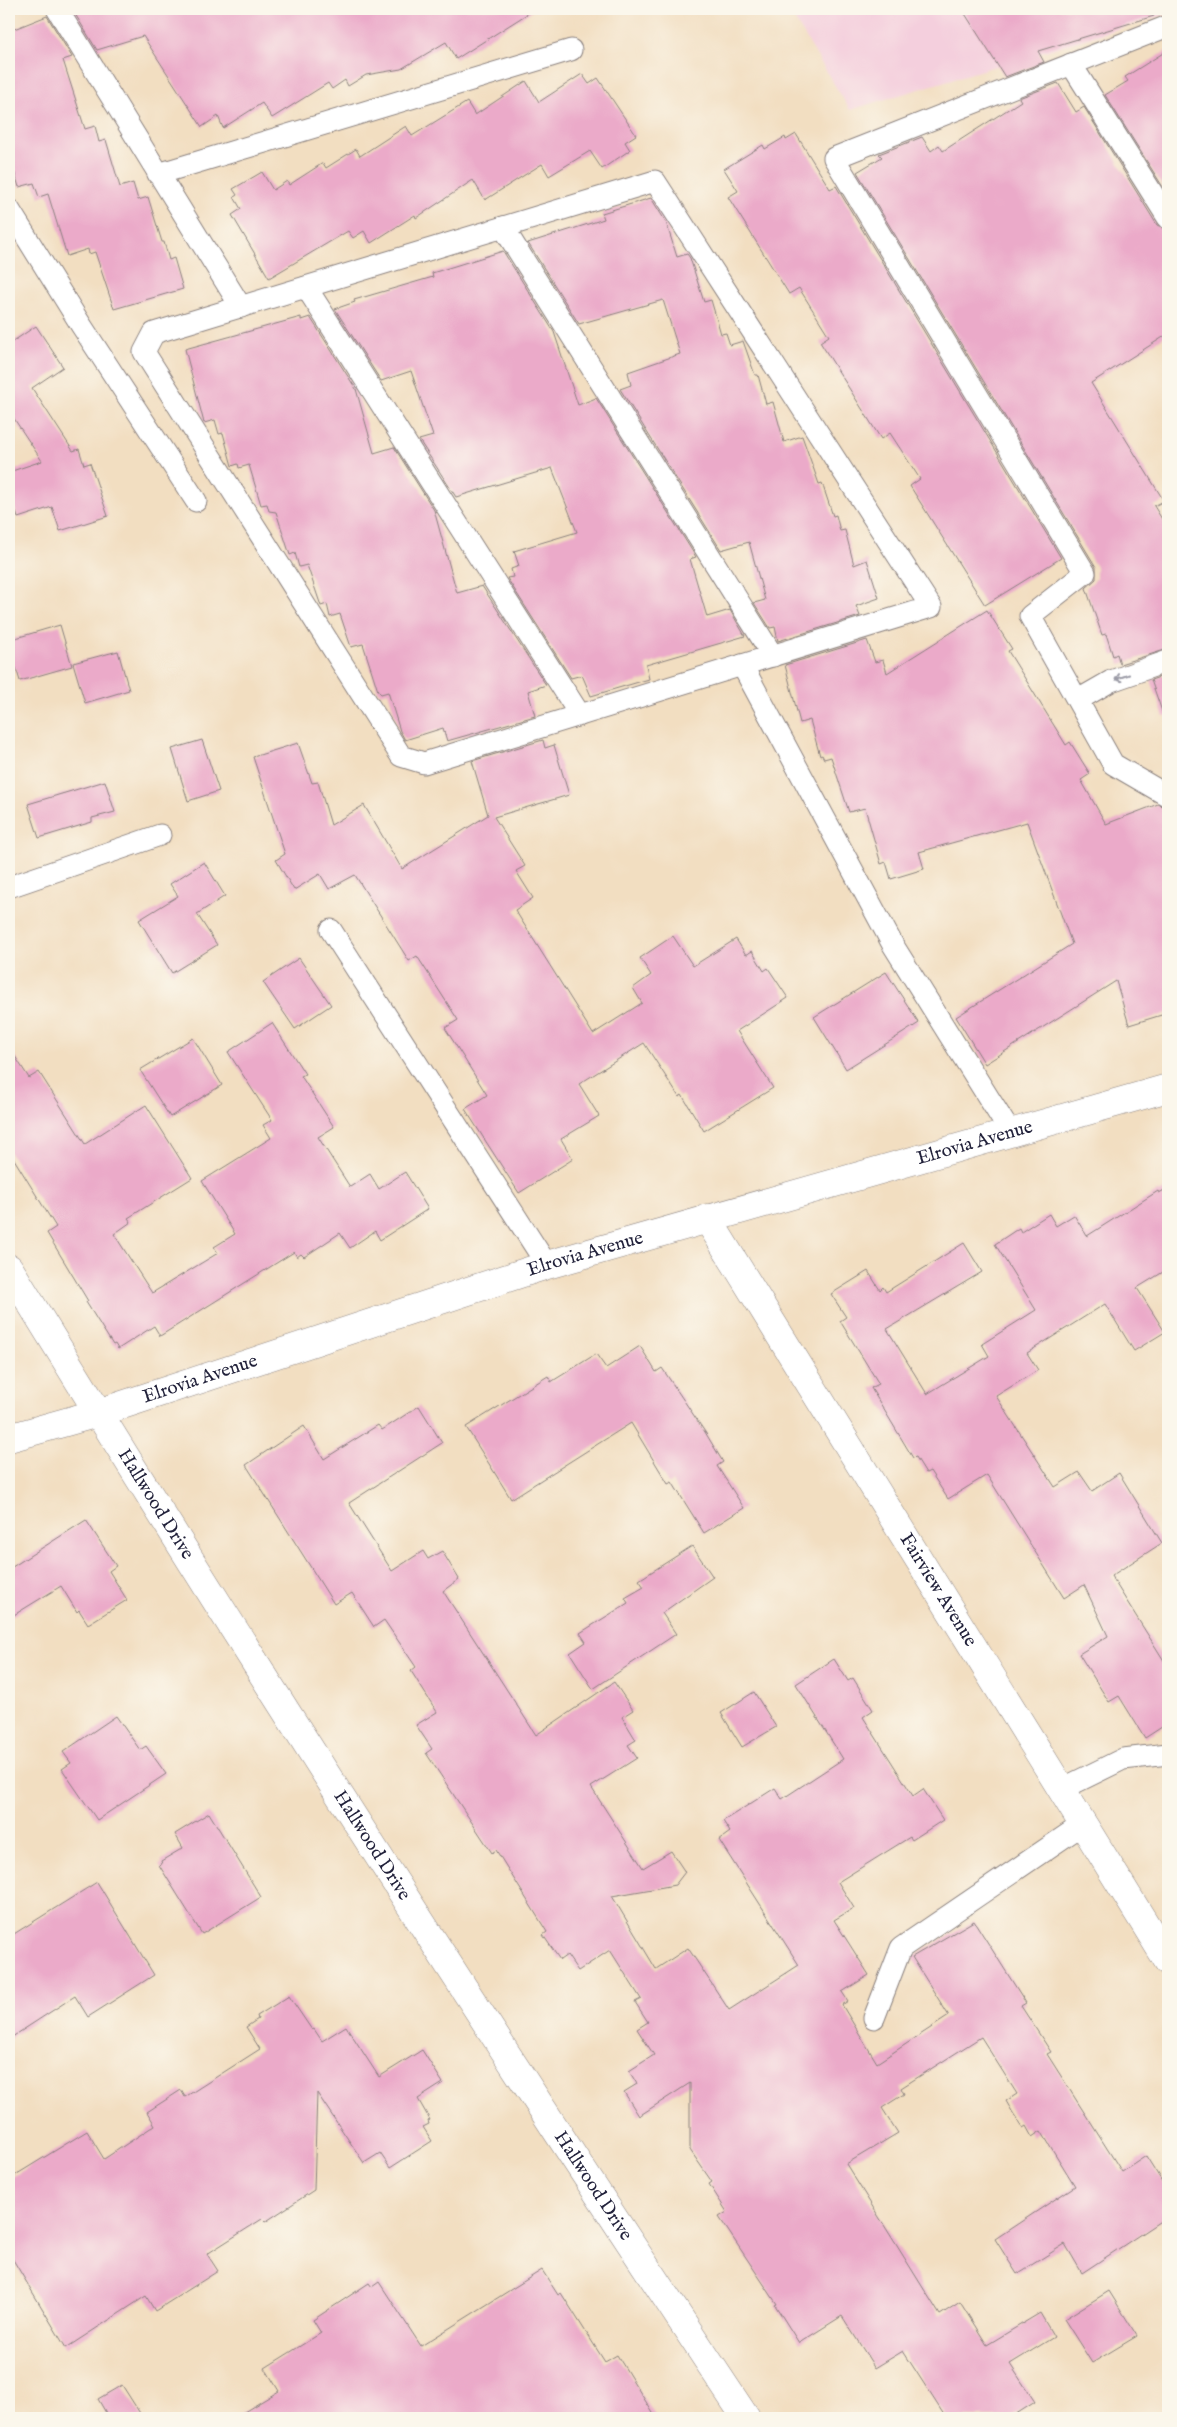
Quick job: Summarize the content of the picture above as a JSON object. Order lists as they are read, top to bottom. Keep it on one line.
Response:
{"streets":{"street":["Elrovia Avenue","Hallwood Drive","Fairview Avenue"]},"crossings":[["Elrovia Avenue","Hallwood Drive"],["Elrovia Avenue","Fairview Avenue"]]}
